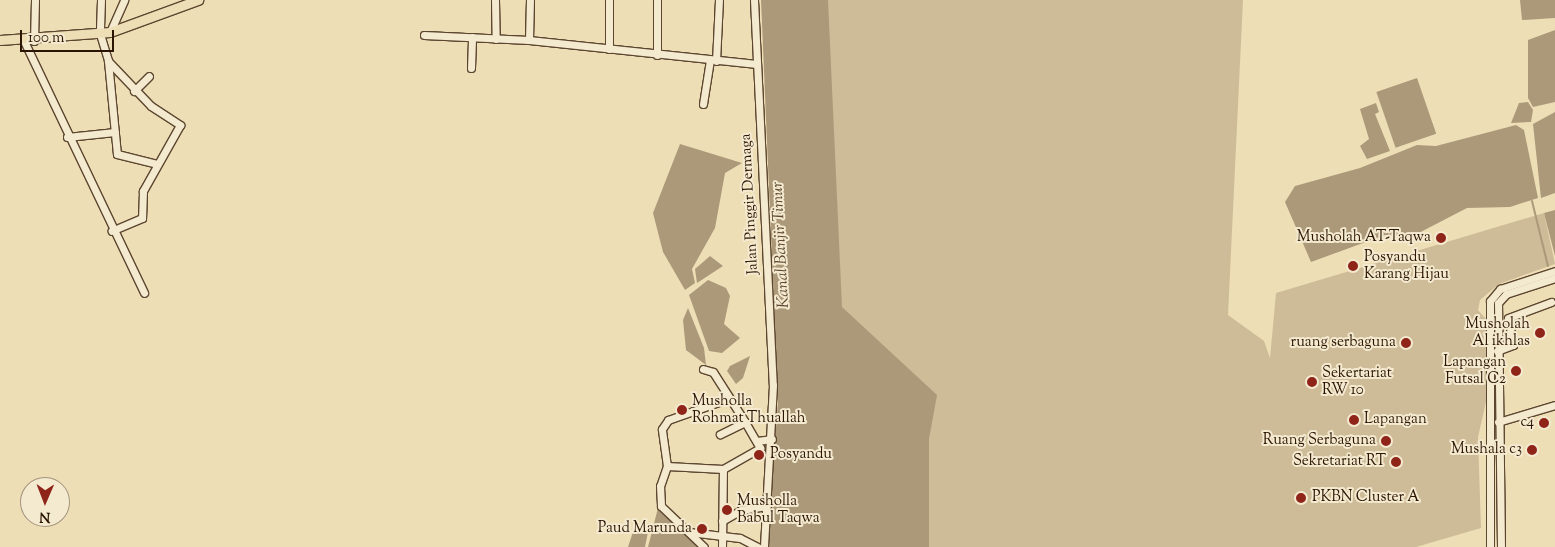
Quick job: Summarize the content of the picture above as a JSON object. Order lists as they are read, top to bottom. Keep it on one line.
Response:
{"streets":{"street":["Jalan Pinggir Dermaga"]},"water":["Kanal Banjir Timur"],"places":["Musholah AT-Taqwa","Posyandu Karang Hijau","Musholah Al ikhlas","ruang serbaguna","Lapangan Futsal C2","Sekertariat RW 10","Musholla Rohmat Thuallah","Lapangan","c4","Ruang Serbaguna","Mushala c3","Posyandu","Sekretariat RT","PKBN Cluster A","Musholla Babul Taqwa","Paud Marunda"],"scale_bar":"100 m","north":"bottom"}
